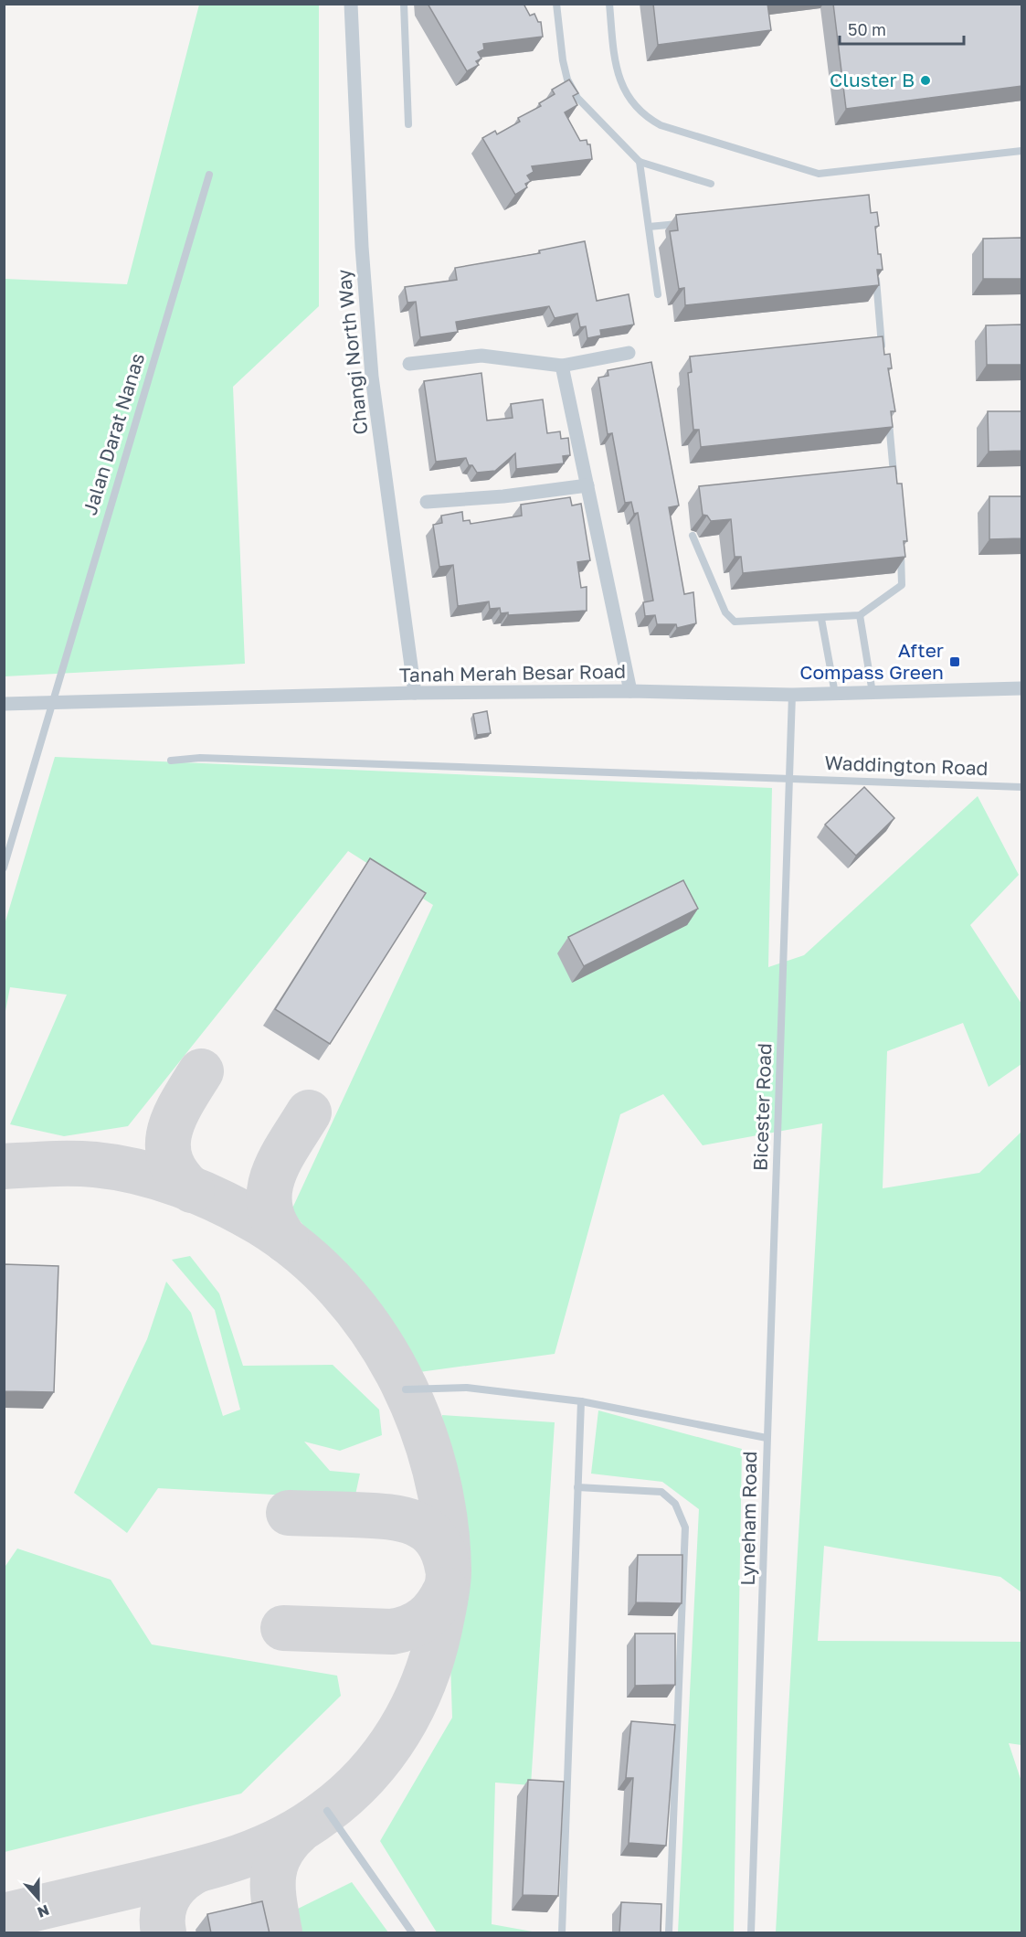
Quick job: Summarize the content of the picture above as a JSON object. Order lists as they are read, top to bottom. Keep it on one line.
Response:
{"streets":{"street":["Changi North Way","Tanah Merah Besar Road"],"lane":["Jalan Darat Nanas","Waddington Road","Bicester Road","Lyneham Road"]},"crossings":[["Changi North Way","Tanah Merah Besar Road"],["Jalan Darat Nanas","Tanah Merah Besar Road"],["Tanah Merah Besar Road","Bicester Road"],["Waddington Road","Bicester Road"],["Bicester Road","Lyneham Road"]],"places":{"other":["Cluster B"],"transit":["After Compass Green"]},"scale_bar":"50 m","north":"bottom"}
